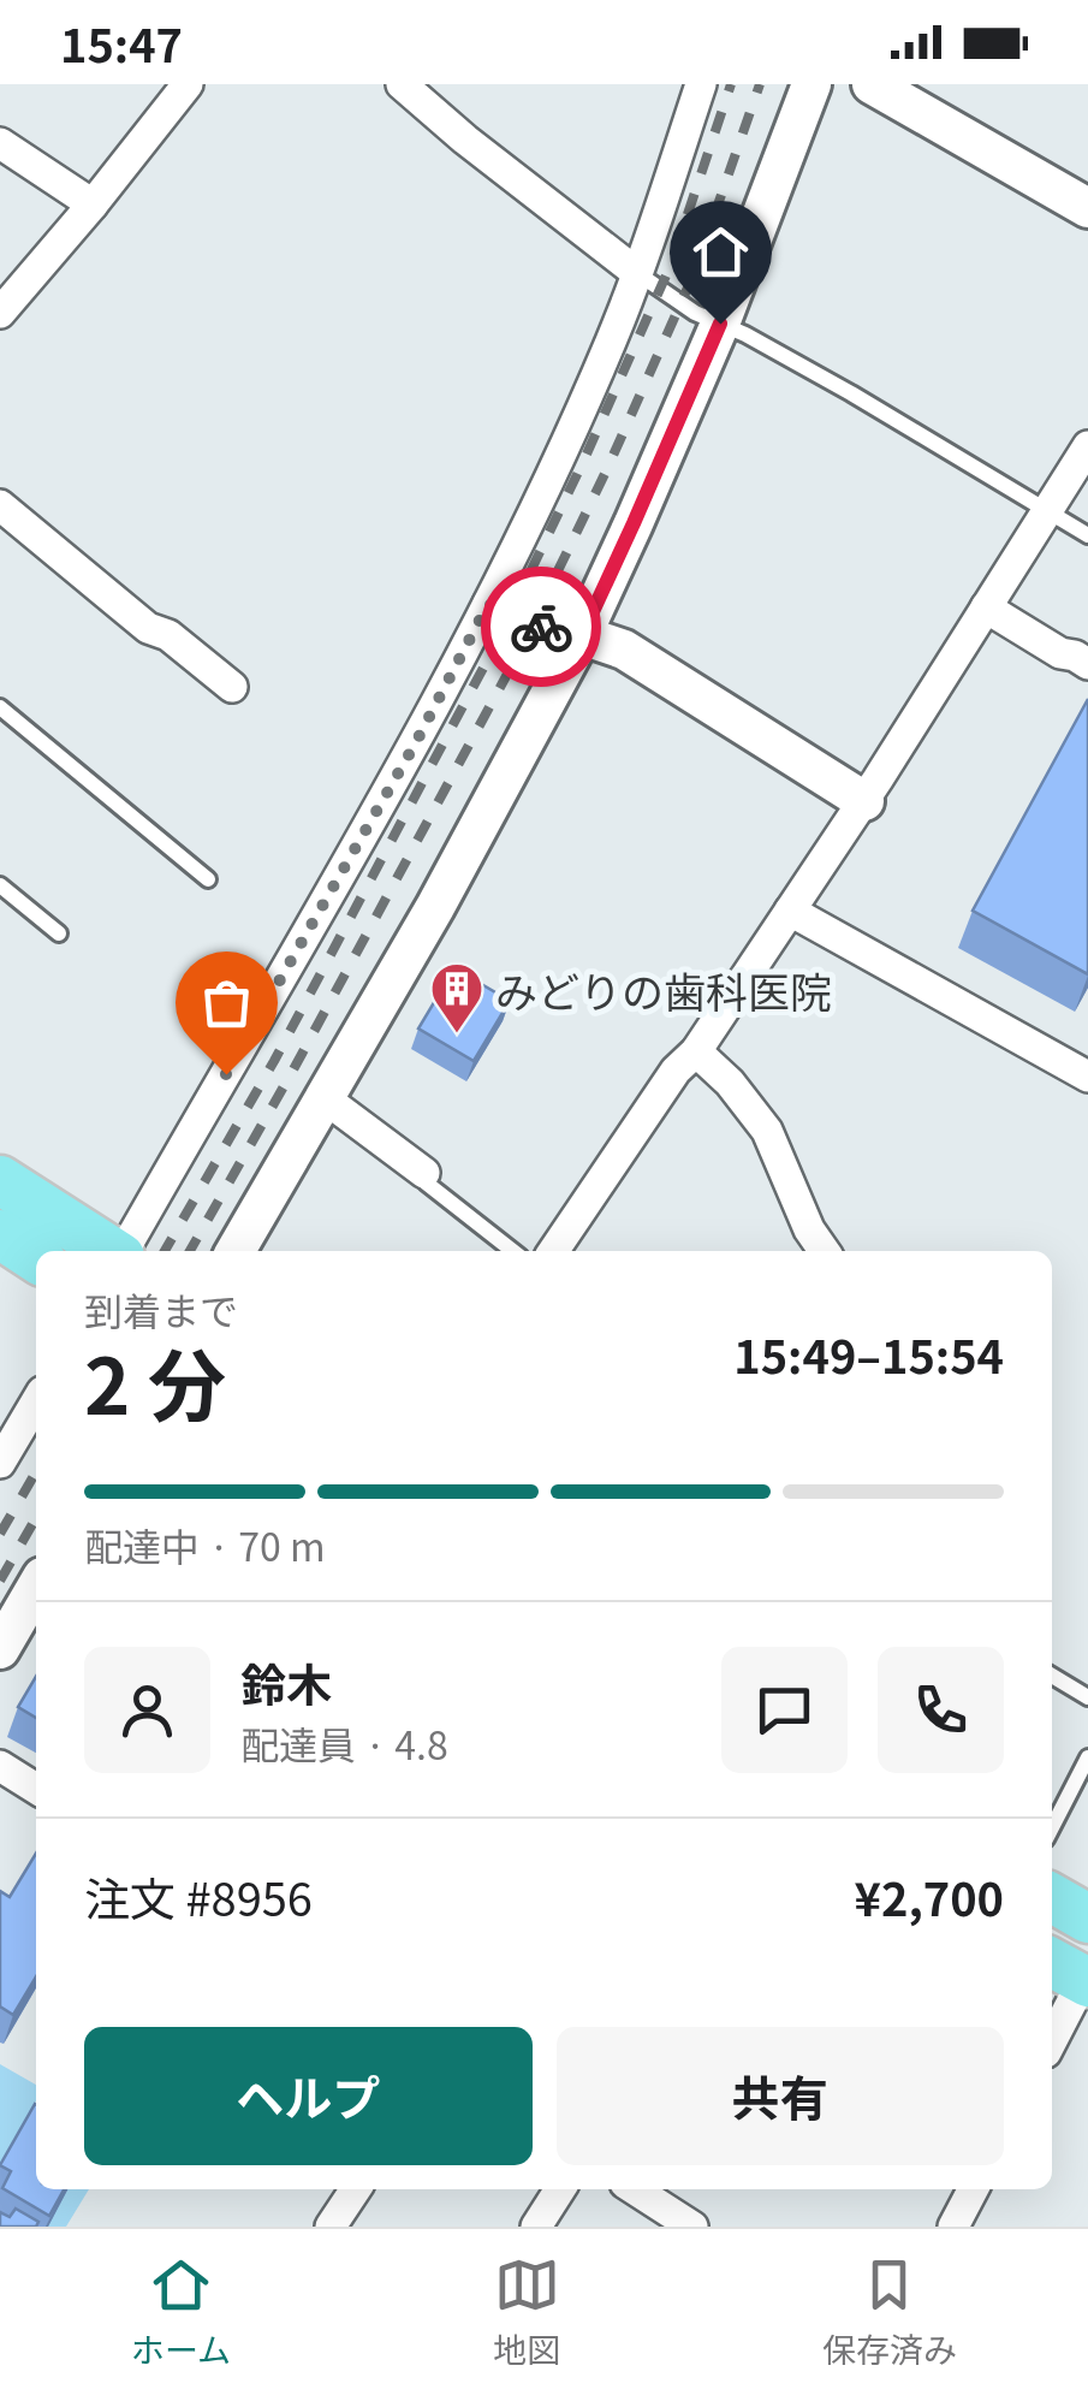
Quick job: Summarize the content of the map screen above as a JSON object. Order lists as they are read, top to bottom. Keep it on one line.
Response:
{"places":{"building":["みどりの歯科医院"]},"page":{"status":"15:47","heading":["2 分","到着まで","15:49–15:54"],"panel":["鈴木","配達員 · 4.8","注文 #8956","¥2,700"],"bar":"配達中 · 70 m","buttons":["ヘルプ","共有"],"tabs":["ホーム","地図","保存済み"]}}
